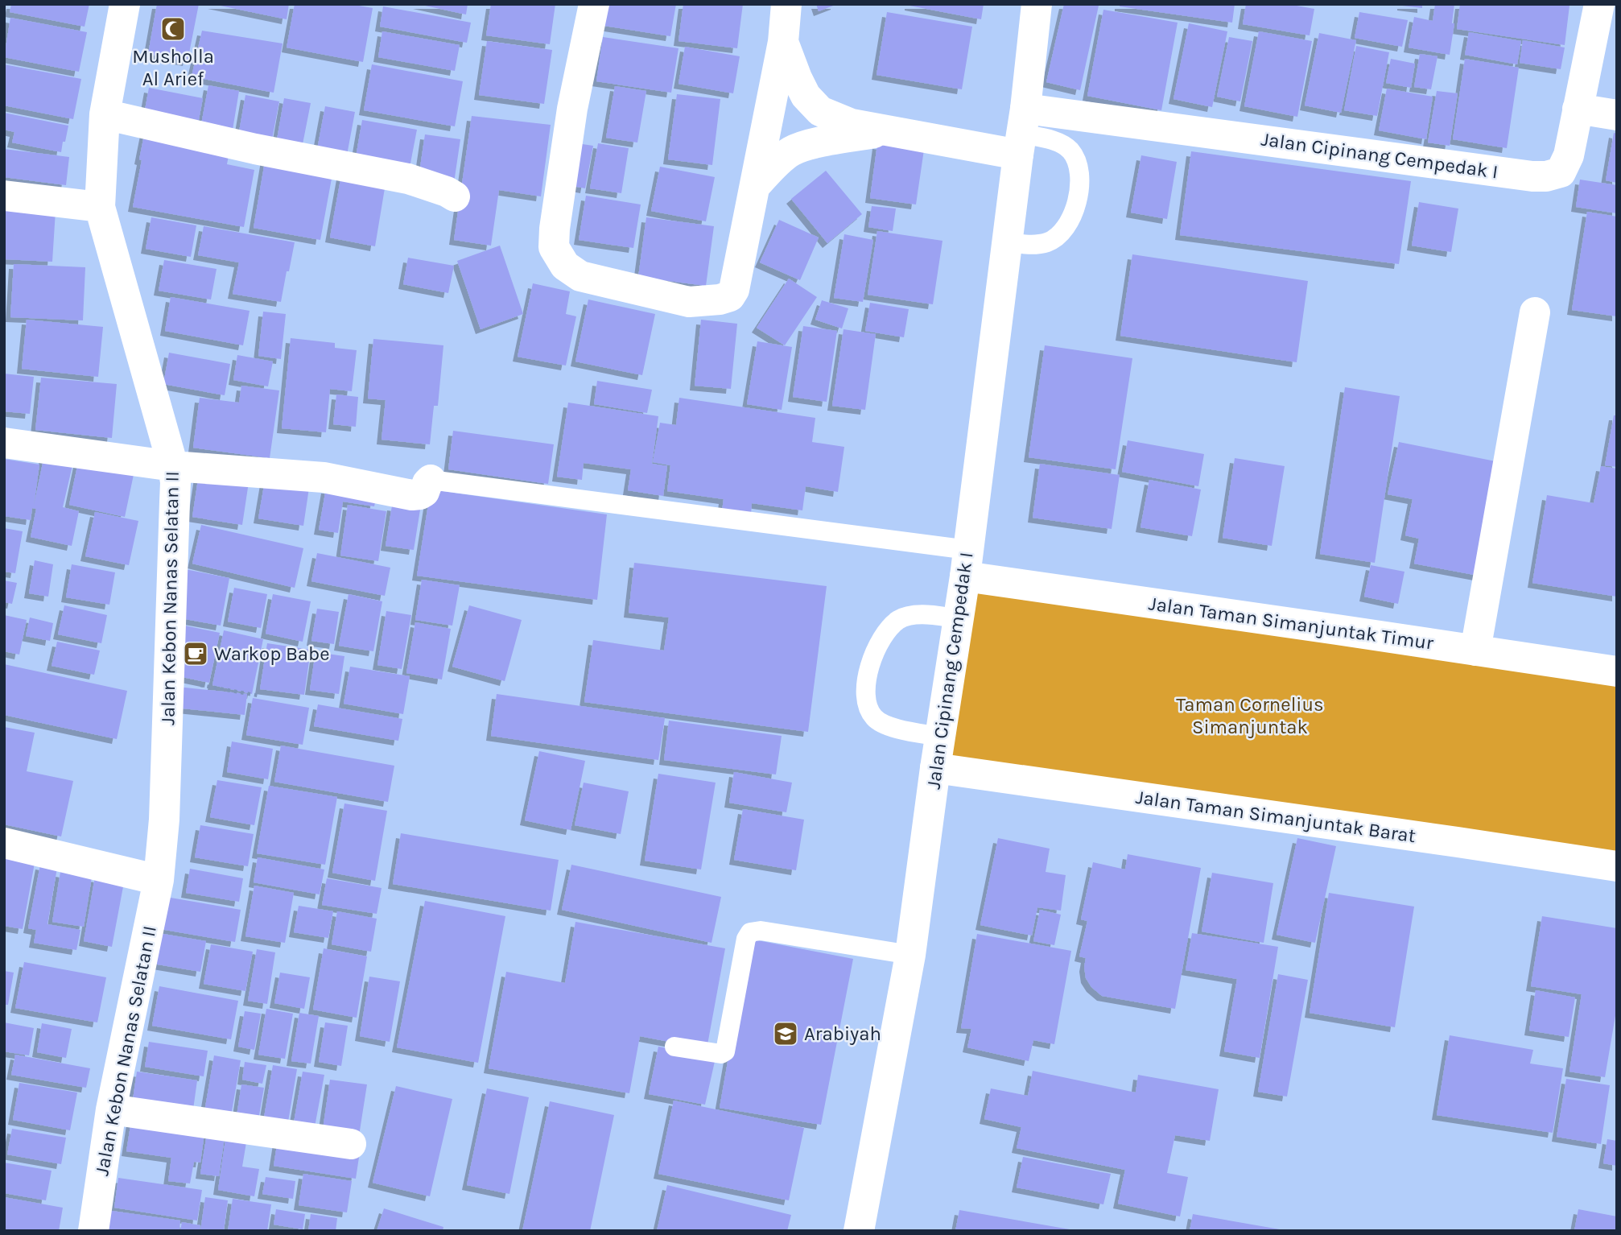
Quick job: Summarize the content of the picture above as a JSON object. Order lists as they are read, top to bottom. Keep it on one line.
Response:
{"streets":{"street":["Jalan Cipinang Cempedak I","Jalan Kebon Nanas Selatan II","Jalan Taman Simanjuntak Timur","Jalan Taman Simanjuntak Barat"]},"crossings":[["Jalan Cipinang Cempedak I","Jalan Taman Simanjuntak Timur"],["Jalan Cipinang Cempedak I","Jalan Taman Simanjuntak Barat"]],"parks":["Taman Cornelius Simanjuntak"],"places":{"mosque":["Musholla Al Arief"],"cafe":["Warkop Babe"],"school or university":["Arabiyah"]}}
